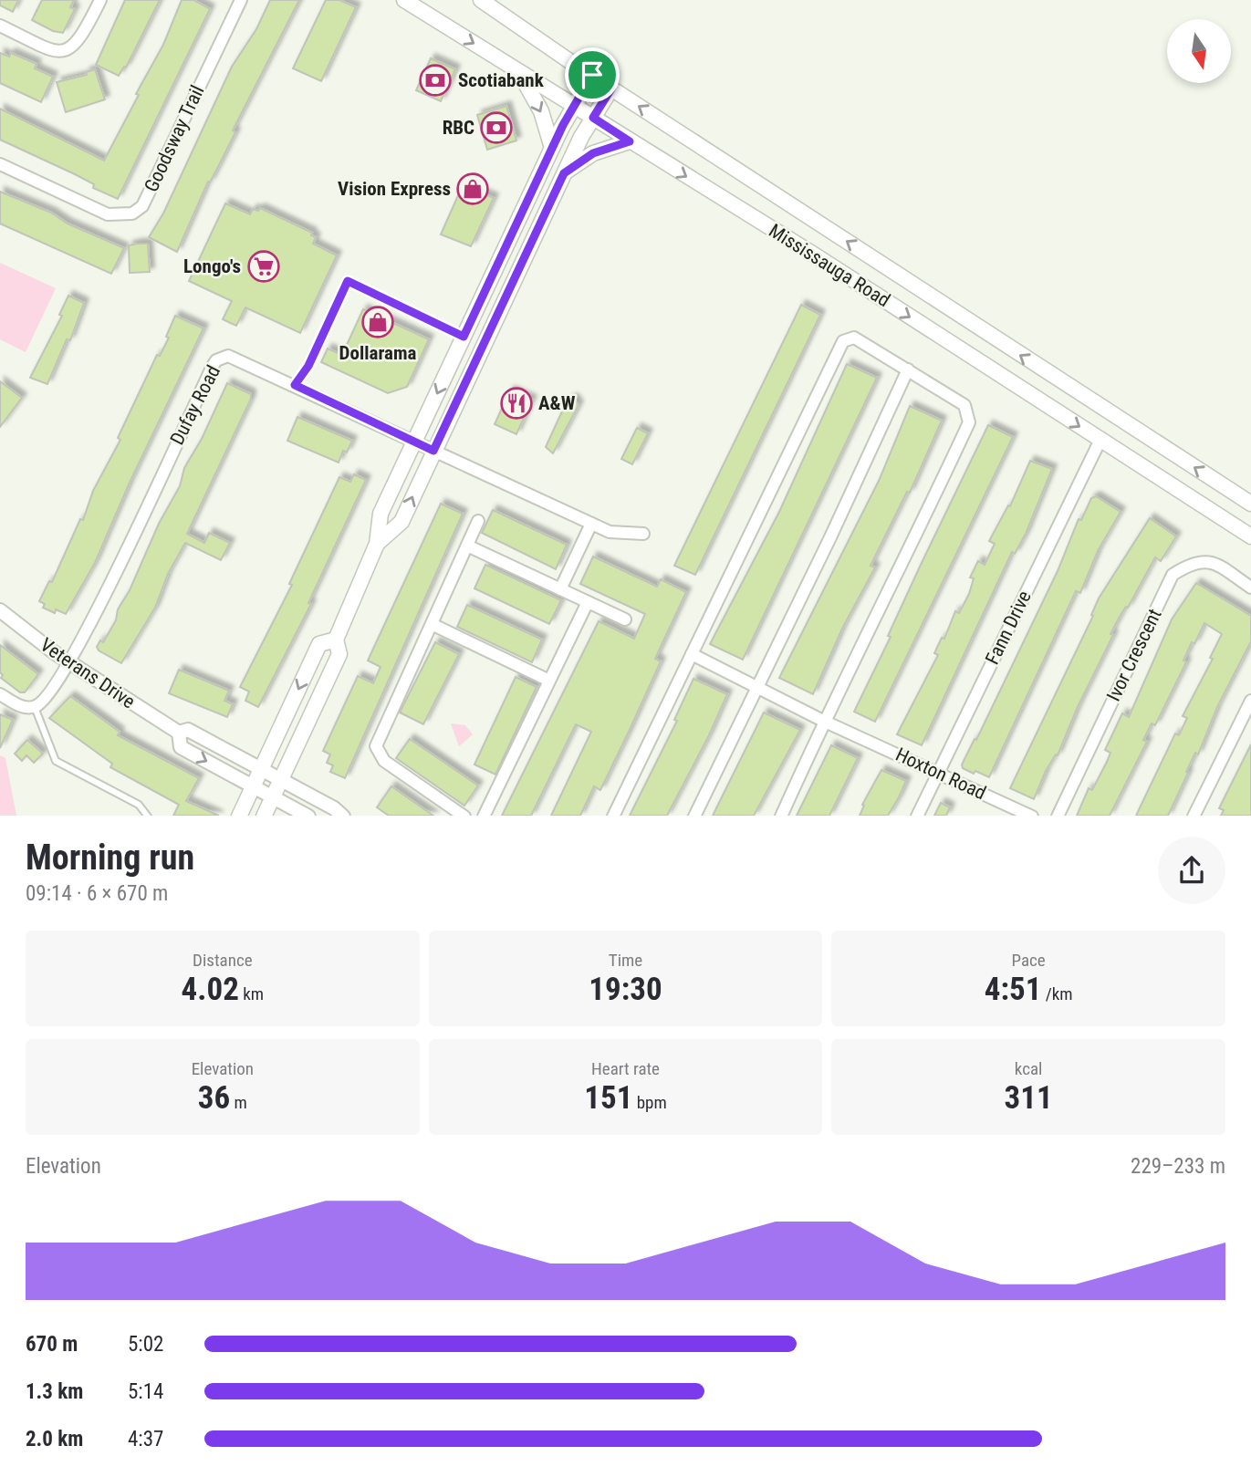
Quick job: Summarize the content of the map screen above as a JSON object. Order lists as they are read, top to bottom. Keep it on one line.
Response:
{"streets":{"main road":["Mississauga Road"],"street":["Goodsway Trail","Dufay Road","Fann Drive","Ivor Crescent","Veterans Drive","Hoxton Road"]},"crossings":[["Mississauga Road","Fann Drive"],["Dufay Road","Veterans Drive"],["Fann Drive","Hoxton Road"]],"places":{"bank":["Scotiabank","RBC"],"shop":["Vision Express","Dollarama"],"supermarket":["Longo's"],"restaurant":["A&W"]},"north":"bottom","page":{"heading":["Morning run","09:14 · 6 × 670 m"],"stats":[["Distance","4.02 km"],["Time","19:30"],["Pace","4:51 /km"],["Elevation","36 m"],["Heart rate","151 bpm"],["kcal","311"]],"chart":["Elevation","229–233 m"],"list":[{"name":"670 m","note":"5:02"},{"name":"1.3 km","note":"5:14"},{"name":"2.0 km","note":"4:37"}]}}
